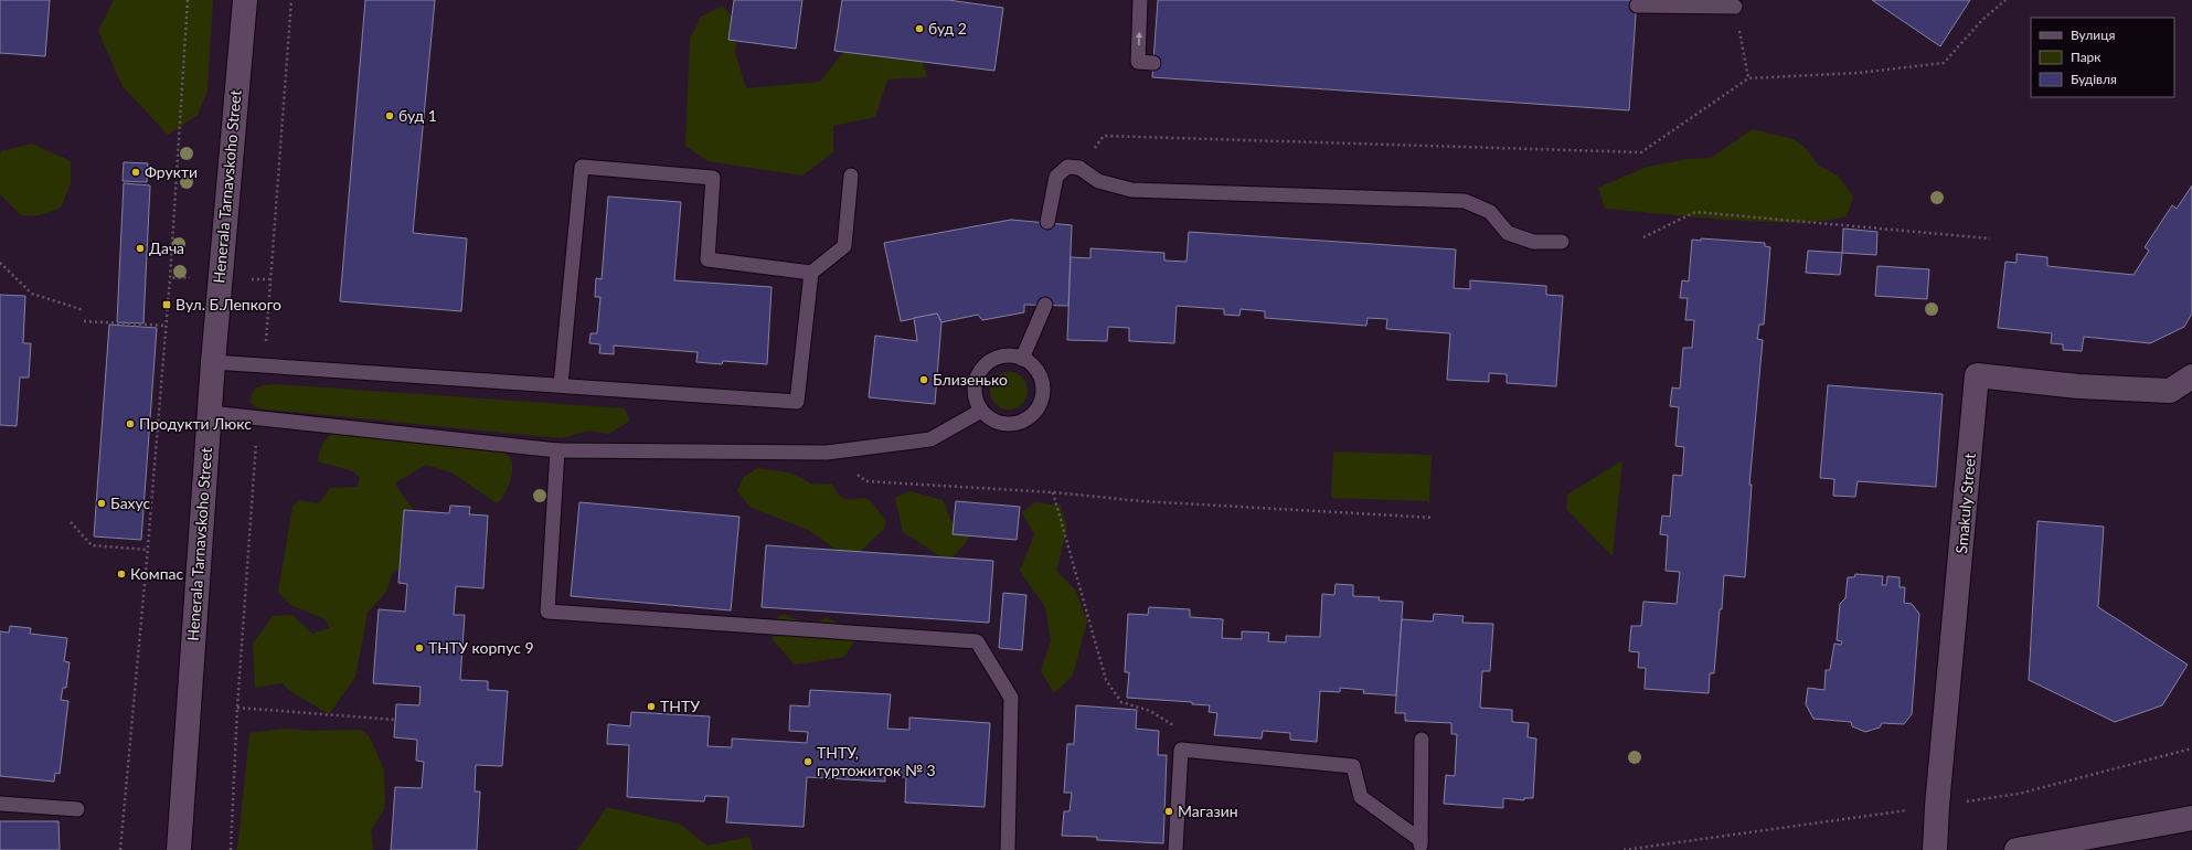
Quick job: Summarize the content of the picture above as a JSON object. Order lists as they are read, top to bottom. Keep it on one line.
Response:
{"streets":{"street":["Henerala Tarnavskoho Street","Smakuly Street"]},"places":{"other":["буд 2","буд 1","Фрукти","Дача","Близенько","Продукти Люкс","Бахус","Компас","ТНТУ корпус 9","ТНТУ","ТНТУ, гуртожиток № 3","Магазин"],"transit":["Вул. Б.Лепкого"]},"legend":["Вулиця","Парк","Будівля"]}
